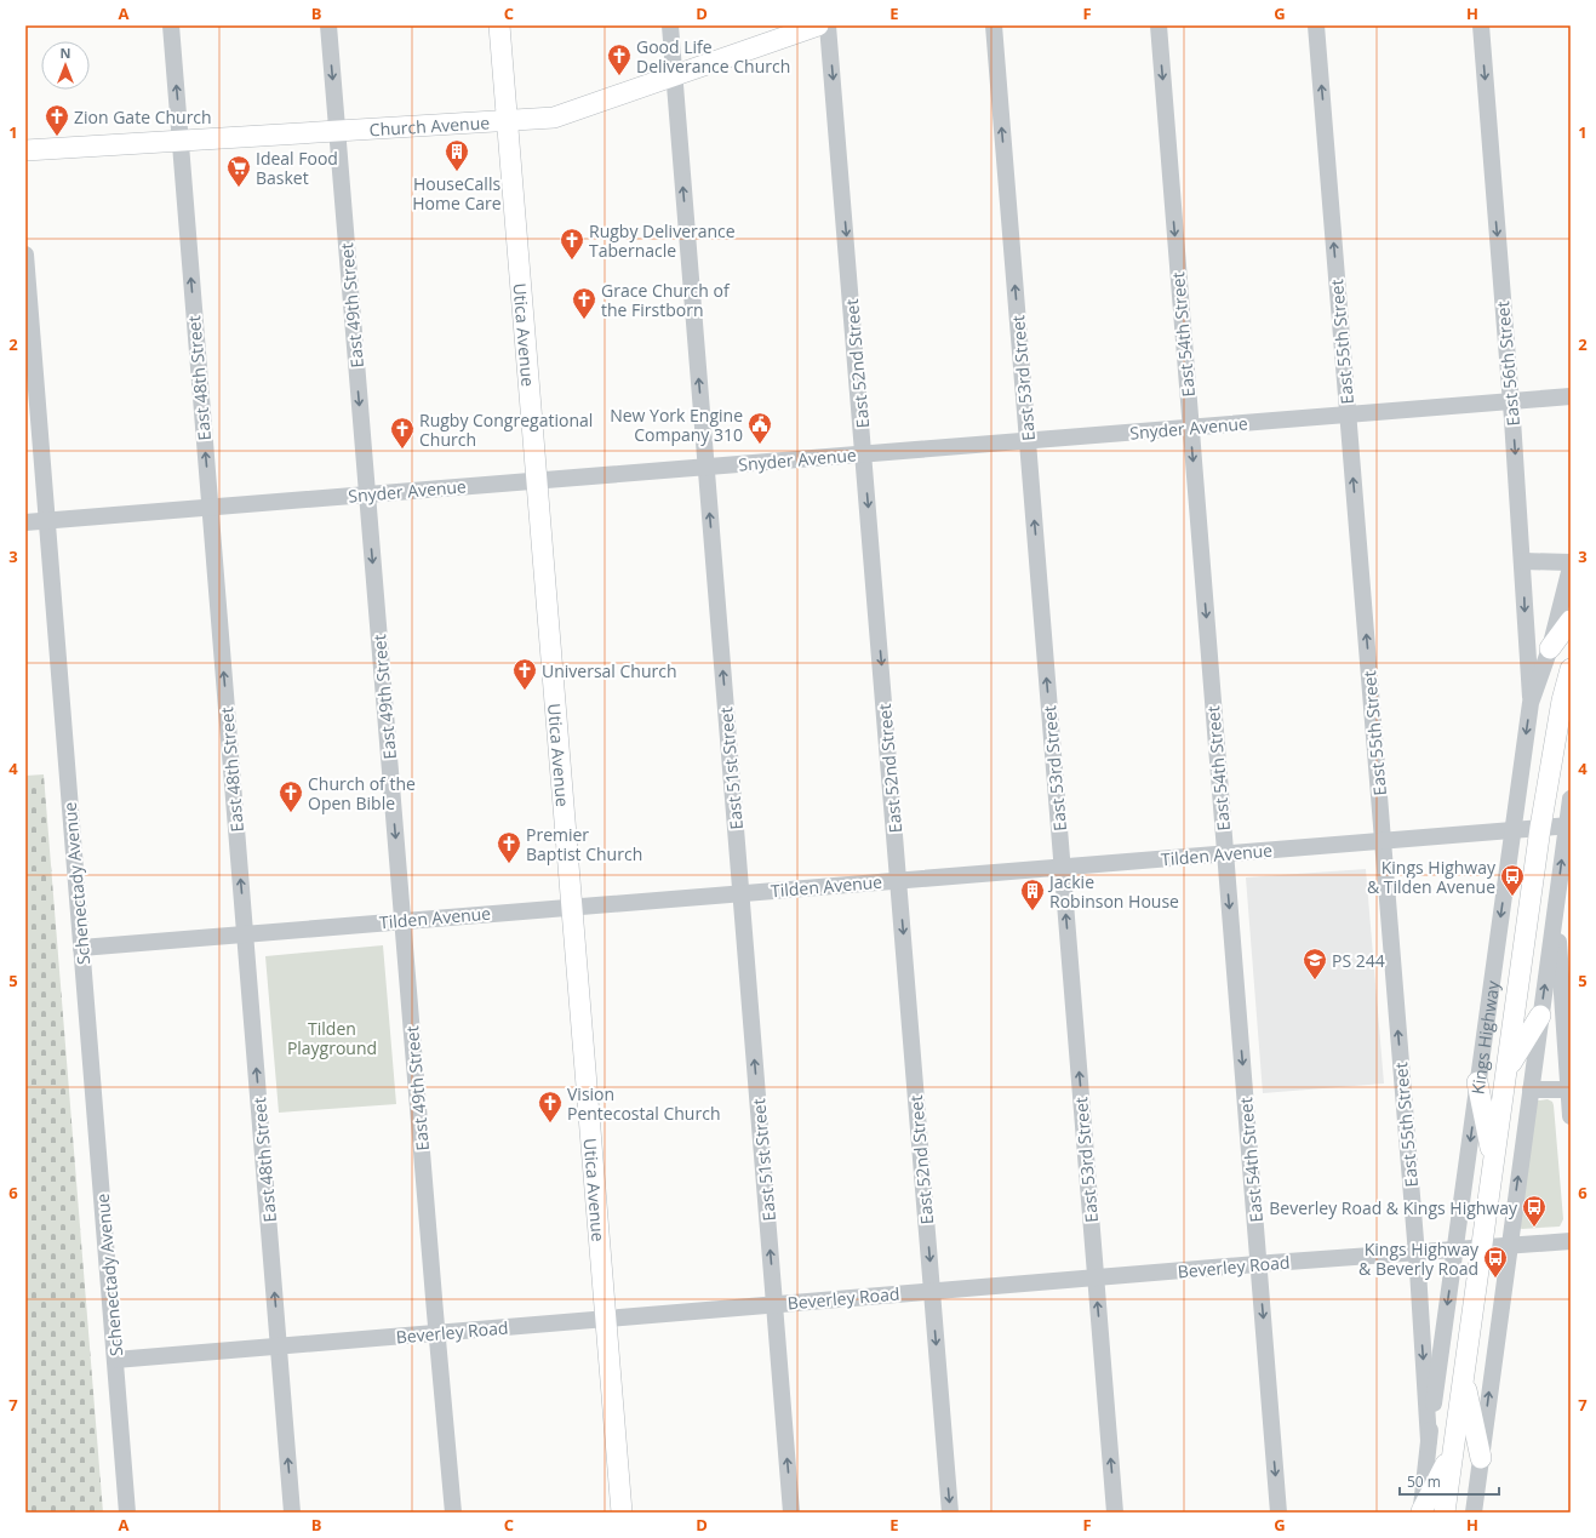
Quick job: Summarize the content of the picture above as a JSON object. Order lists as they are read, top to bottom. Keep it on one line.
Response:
{"streets":{"main road":["Church Avenue","Utica Avenue","Kings Highway"],"street":["East 49th Street","East 54th Street","East 55th Street","East 52nd Street","East 56th Street","East 48th Street","East 53rd Street","Snyder Avenue","East 51st Street","Tilden Avenue","Schenectady Avenue","Beverley Road"]},"crossings":[["Church Avenue","East 49th Street"],["Church Avenue","Utica Avenue"],["Church Avenue","East 48th Street"],["Church Avenue","East 51st Street"],["East 49th Street","Snyder Avenue"],["East 49th Street","Tilden Avenue"],["East 49th Street","Beverley Road"],["Utica Avenue","Snyder Avenue"],["Utica Avenue","Tilden Avenue"],["Utica Avenue","Beverley Road"],["East 54th Street","Snyder Avenue"],["East 54th Street","Tilden Avenue"],["East 54th Street","Beverley Road"],["East 55th Street","Snyder Avenue"],["East 55th Street","Tilden Avenue"],["East 55th Street","Kings Highway"],["East 55th Street","Beverley Road"],["East 52nd Street","Snyder Avenue"],["East 52nd Street","Tilden Avenue"],["East 52nd Street","Beverley Road"],["East 56th Street","Snyder Avenue"],["East 56th Street","Kings Highway"],["East 48th Street","Snyder Avenue"],["East 48th Street","Tilden Avenue"],["East 48th Street","Beverley Road"],["East 53rd Street","Snyder Avenue"],["East 53rd Street","Tilden Avenue"],["East 53rd Street","Beverley Road"],["Snyder Avenue","East 51st Street"],["Snyder Avenue","Schenectady Avenue"],["East 51st Street","Tilden Avenue"],["East 51st Street","Beverley Road"],["Tilden Avenue","Schenectady Avenue"],["Tilden Avenue","Kings Highway"],["Schenectady Avenue","Beverley Road"],["Kings Highway","Beverley Road"]],"one_way":["East 49th Street","East 54th Street","East 52nd Street","East 56th Street","East 48th Street","East 53rd Street","East 51st Street"],"parks":["Tilden Playground"],"places":{"church":["Good Life Deliverance Church","Zion Gate Church","Rugby Deliverance Tabernacle","Grace Church of the Firstborn","Rugby Congregational Church","Universal Church","Church of the Open Bible","Premier Baptist Church","Vision Pentecostal Church"],"building":["HouseCalls Home Care","Jackie Robinson House"],"supermarket":["Ideal Food Basket"],"public building":["New York Engine Company 310"],"bus stop":["Kings Highway & Tilden Avenue","Beverley Road & Kings Highway","Kings Highway & Beverly Road"],"school or university":["PS 244"]},"scale_bar":"50 m","north":"top","grid":{"columns":["A","B","C","D","E","F","G","H"],"rows":["1","2","3","4","5","6","7"]}}
